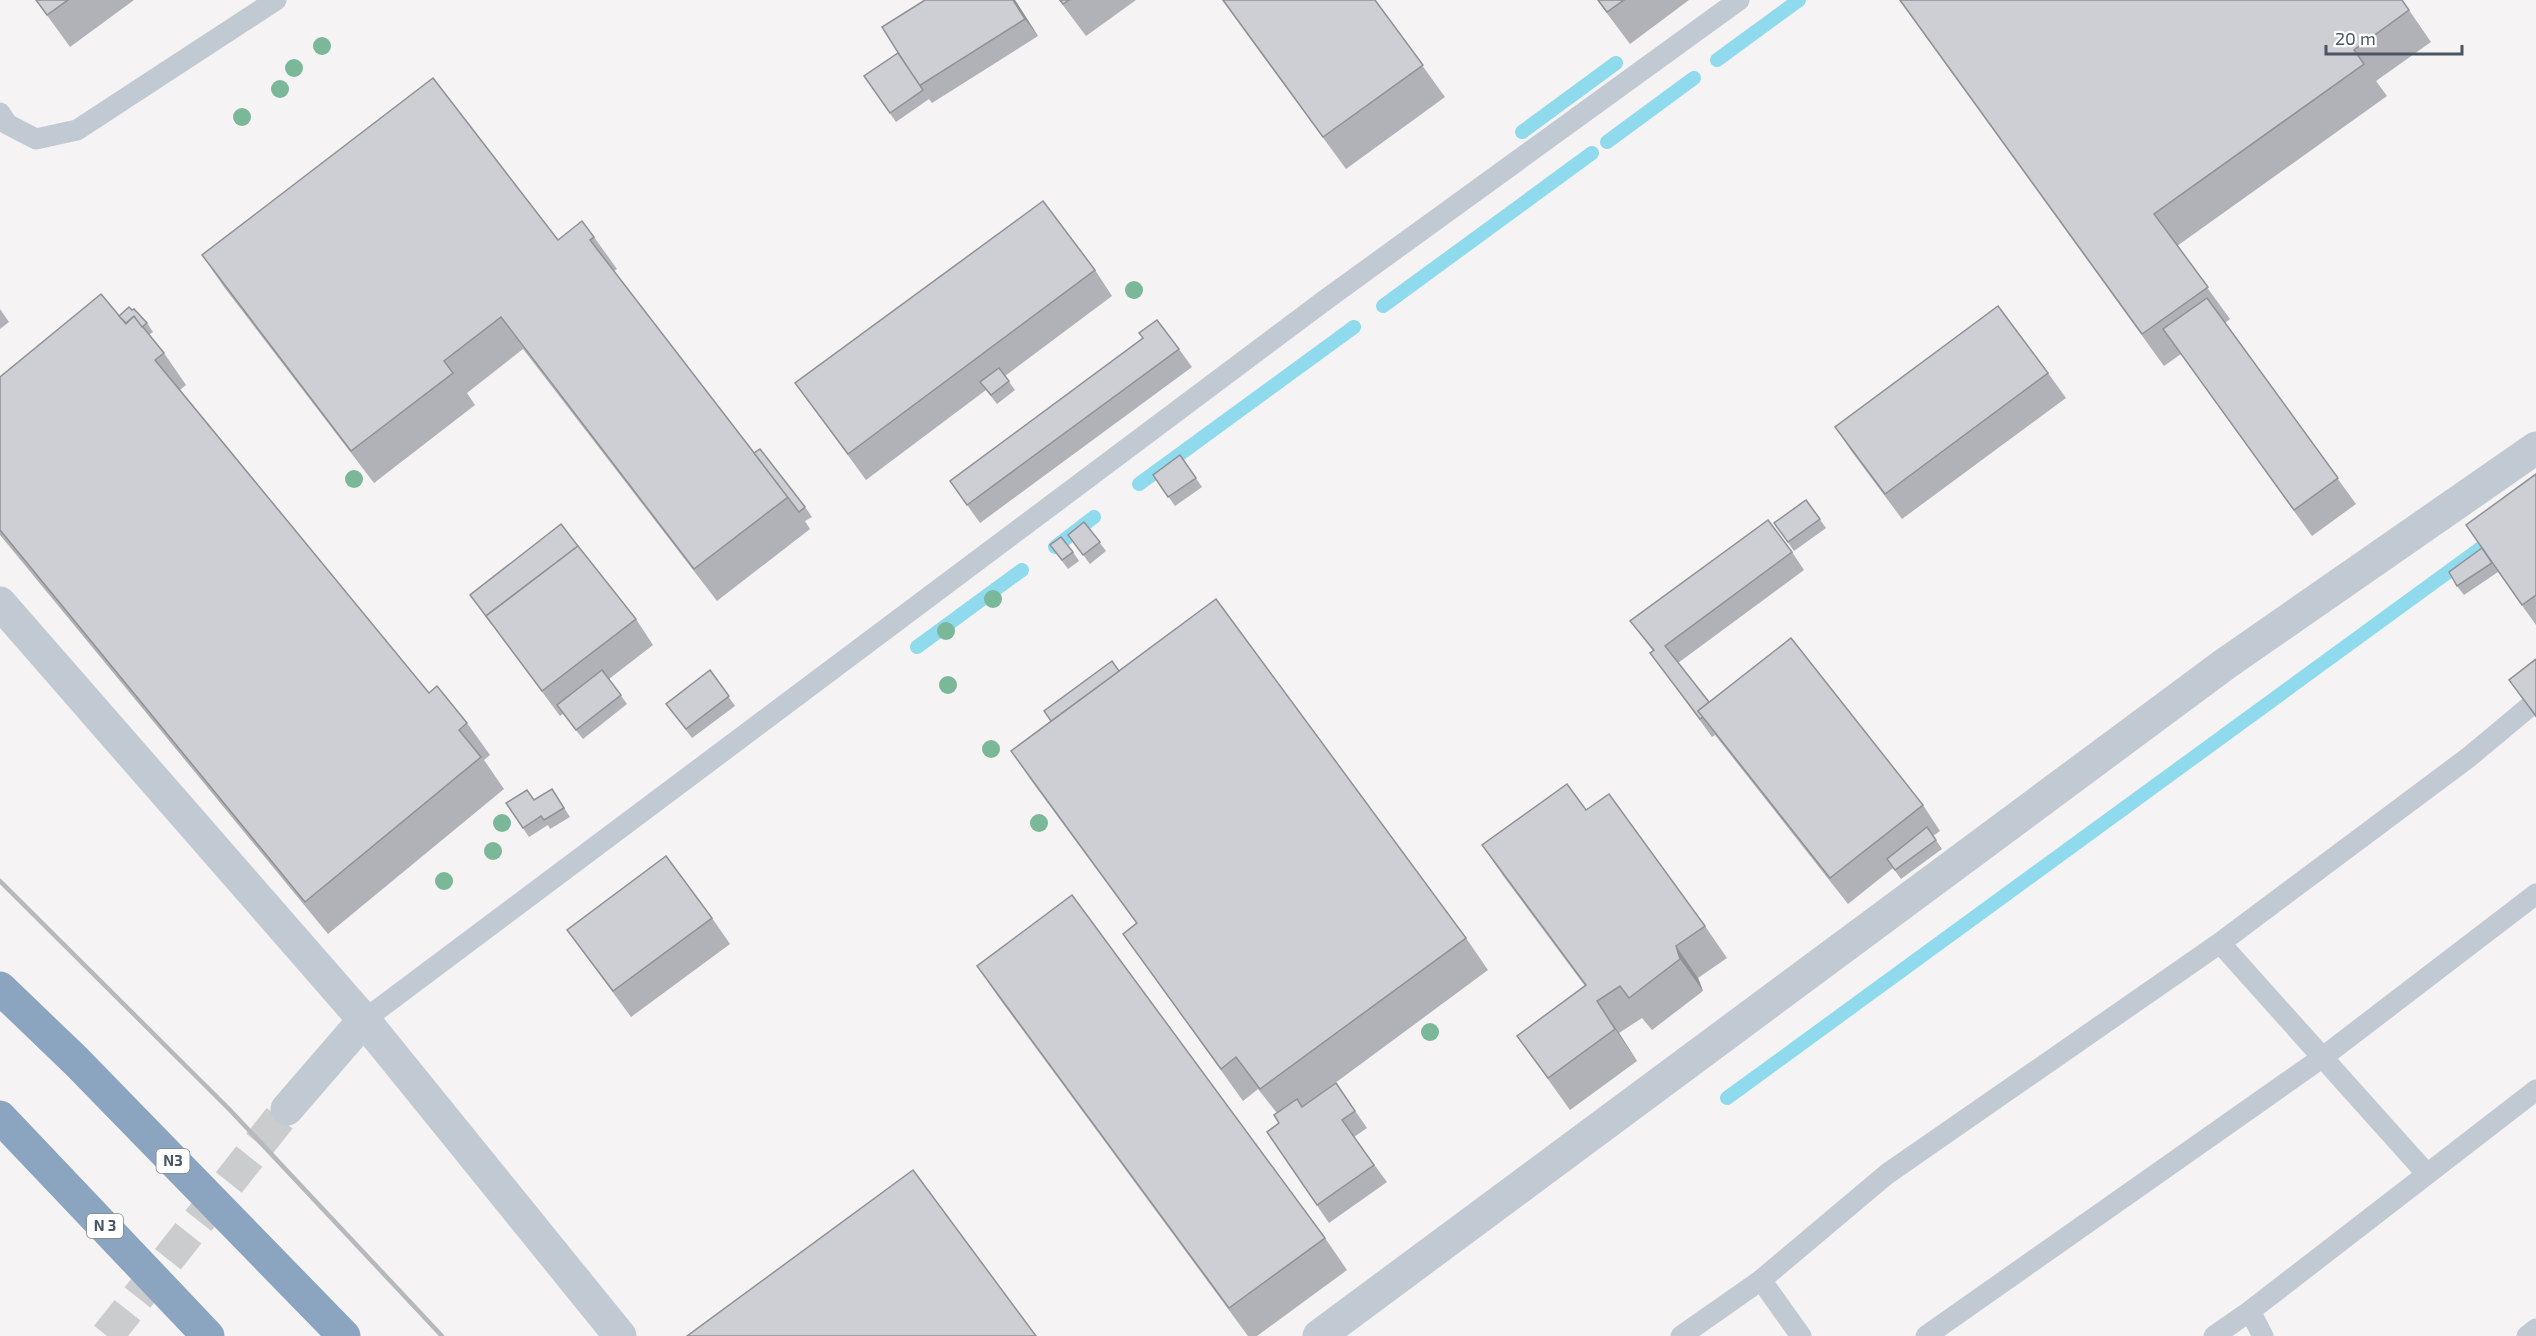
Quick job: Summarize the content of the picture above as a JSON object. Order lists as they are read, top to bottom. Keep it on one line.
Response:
{"streets":{"highway":["N3","N 3"]},"scale_bar":"20 m"}
